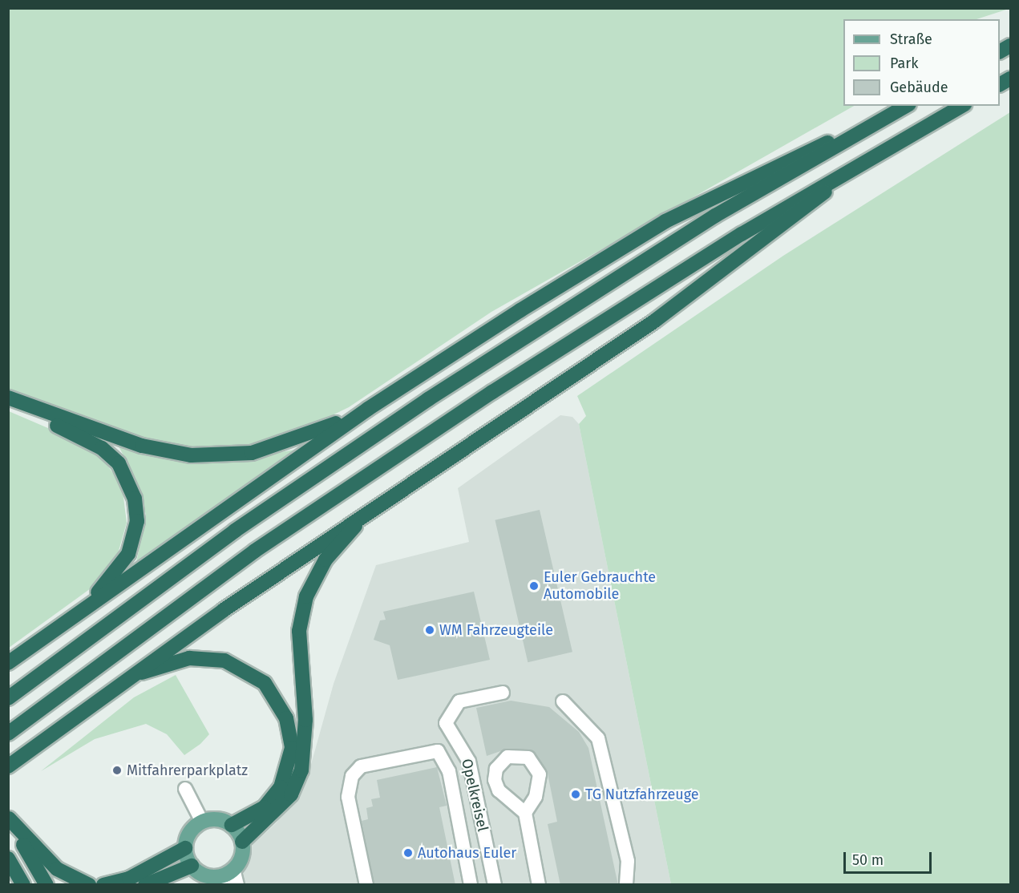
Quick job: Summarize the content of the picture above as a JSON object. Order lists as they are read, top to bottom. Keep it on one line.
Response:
{"streets":{"street":["Opelkreisel"]},"places":["Euler Gebrauchte Automobile","WM Fahrzeugteile","Mitfahrerparkplatz","TG Nutzfahrzeuge","Autohaus Euler"],"legend":["Straße","Park","Gebäude"],"scale_bar":"50 m"}
